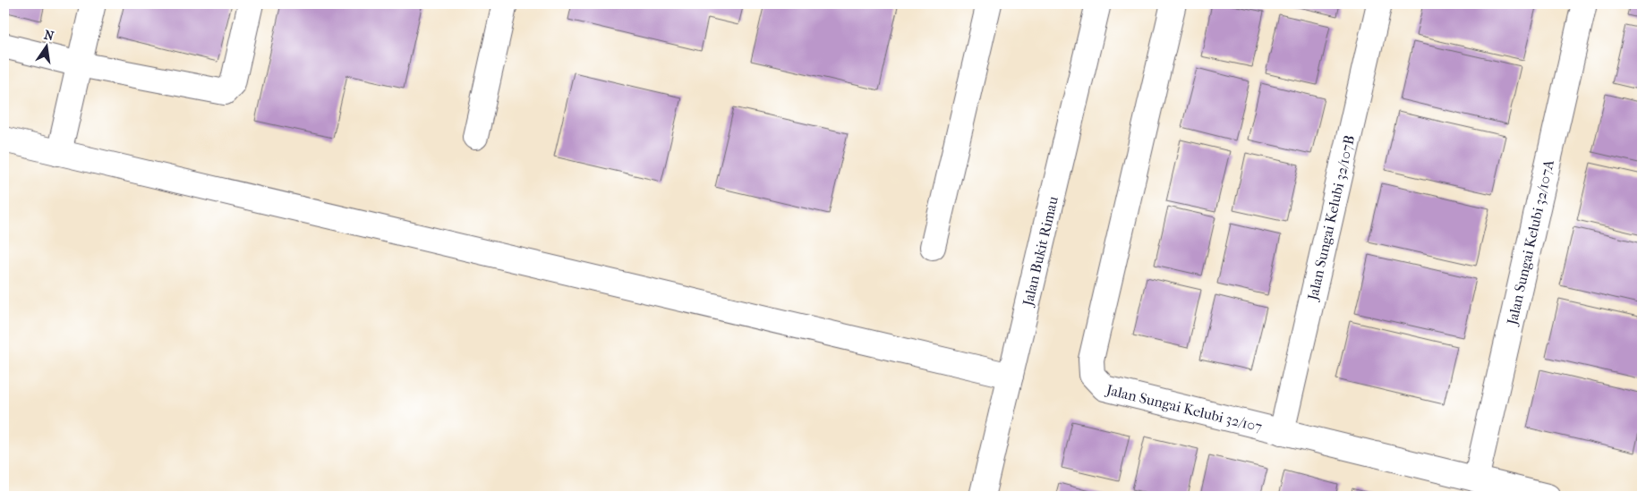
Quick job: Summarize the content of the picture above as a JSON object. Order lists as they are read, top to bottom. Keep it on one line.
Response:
{"streets":{"street":["Jalan Sungai Kelubi 32/107B","Jalan Sungai Kelubi 32/107A","Jalan Bukit Rimau","Jalan Sungai Kelubi 32/107"]},"crossings":[["Jalan Sungai Kelubi 32/107B","Jalan Sungai Kelubi 32/107"],["Jalan Sungai Kelubi 32/107A","Jalan Sungai Kelubi 32/107"]],"north":"top"}
